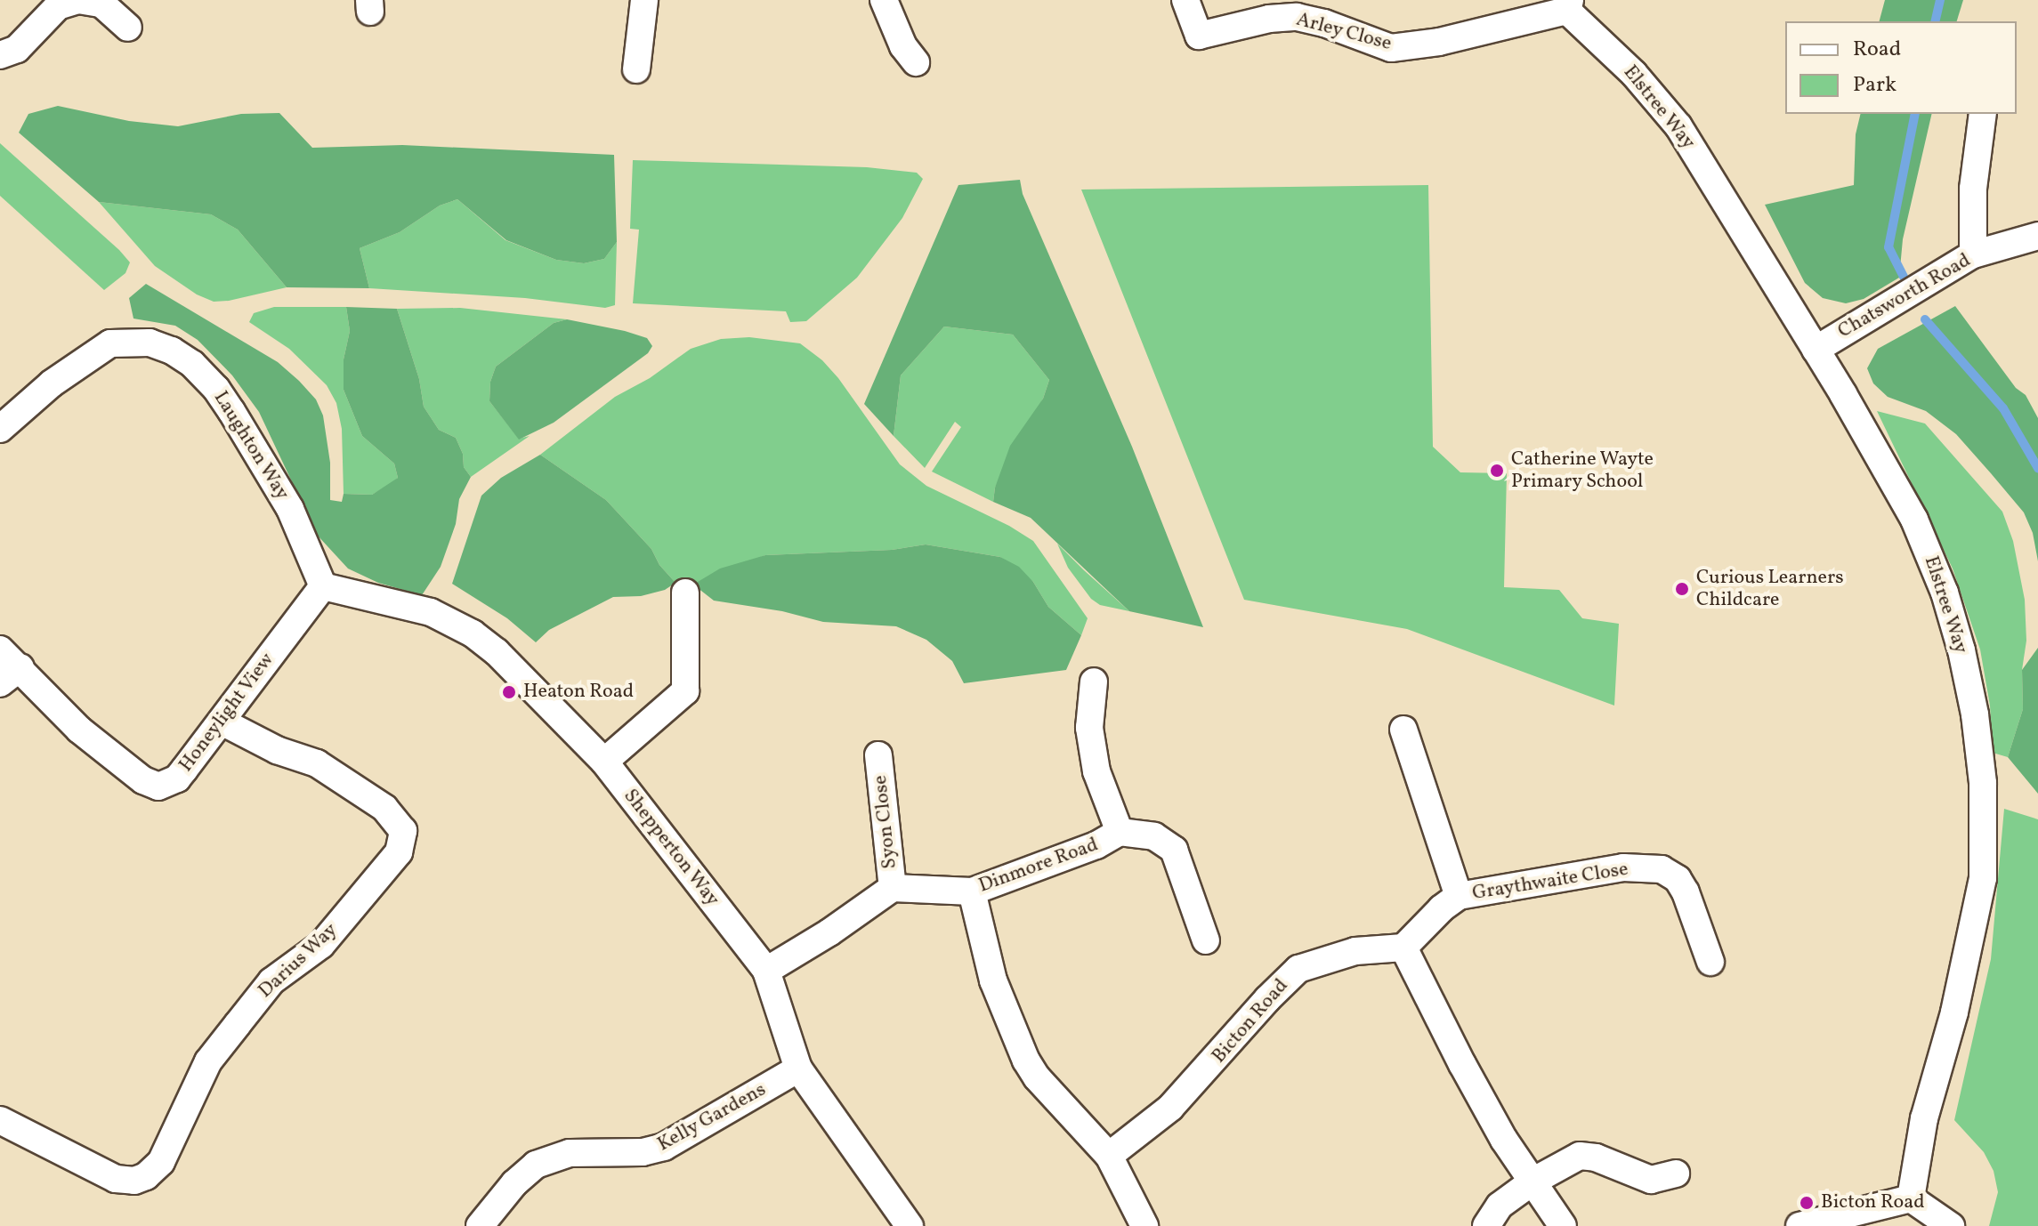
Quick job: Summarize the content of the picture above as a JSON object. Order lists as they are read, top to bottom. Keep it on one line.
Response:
{"streets":{"street":["Arley Close","Elstree Way","Chatsworth Road","Laughton Way","Honeylight View","Syon Close","Shepperton Way","Dinmore Road","Graythwaite Close","Darius Way","Bicton Road","Kelly Gardens"]},"crossings":[["Arley Close","Elstree Way"],["Elstree Way","Chatsworth Road"],["Laughton Way","Honeylight View"],["Laughton Way","Shepperton Way"],["Honeylight View","Shepperton Way"],["Honeylight View","Darius Way"],["Syon Close","Dinmore Road"],["Shepperton Way","Kelly Gardens"],["Graythwaite Close","Bicton Road"]],"places":["Catherine Wayte Primary School","Curious Learners Childcare","Heaton Road","Bicton Road"],"legend":["Road","Park"]}
